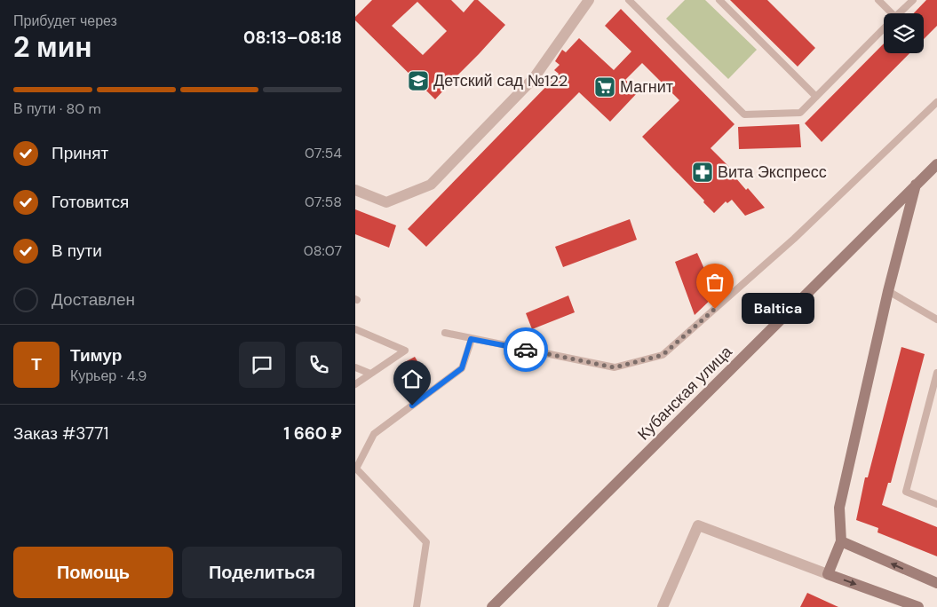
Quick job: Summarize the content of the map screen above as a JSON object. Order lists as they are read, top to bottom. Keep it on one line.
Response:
{"streets":{"main road":["Кубанская улица"]},"places":{"school or university":["Детский сад №122"],"supermarket":["Магнит"],"pharmacy":["Вита Экспресс"],"other":["Baltica"]},"page":{"heading":["2 мин","Прибудет через","08:13–08:18"],"panel":["Тимур","Курьер · 4.9","Заказ #3771","1 660 ₽"],"bar":"В пути · 80 m","list":[["Принят","07:54"],["Готовится","07:58"],["В пути","08:07"],"Доставлен"],"bubble":"Baltica","round":"Т","buttons":["Помощь","Поделиться"]}}
